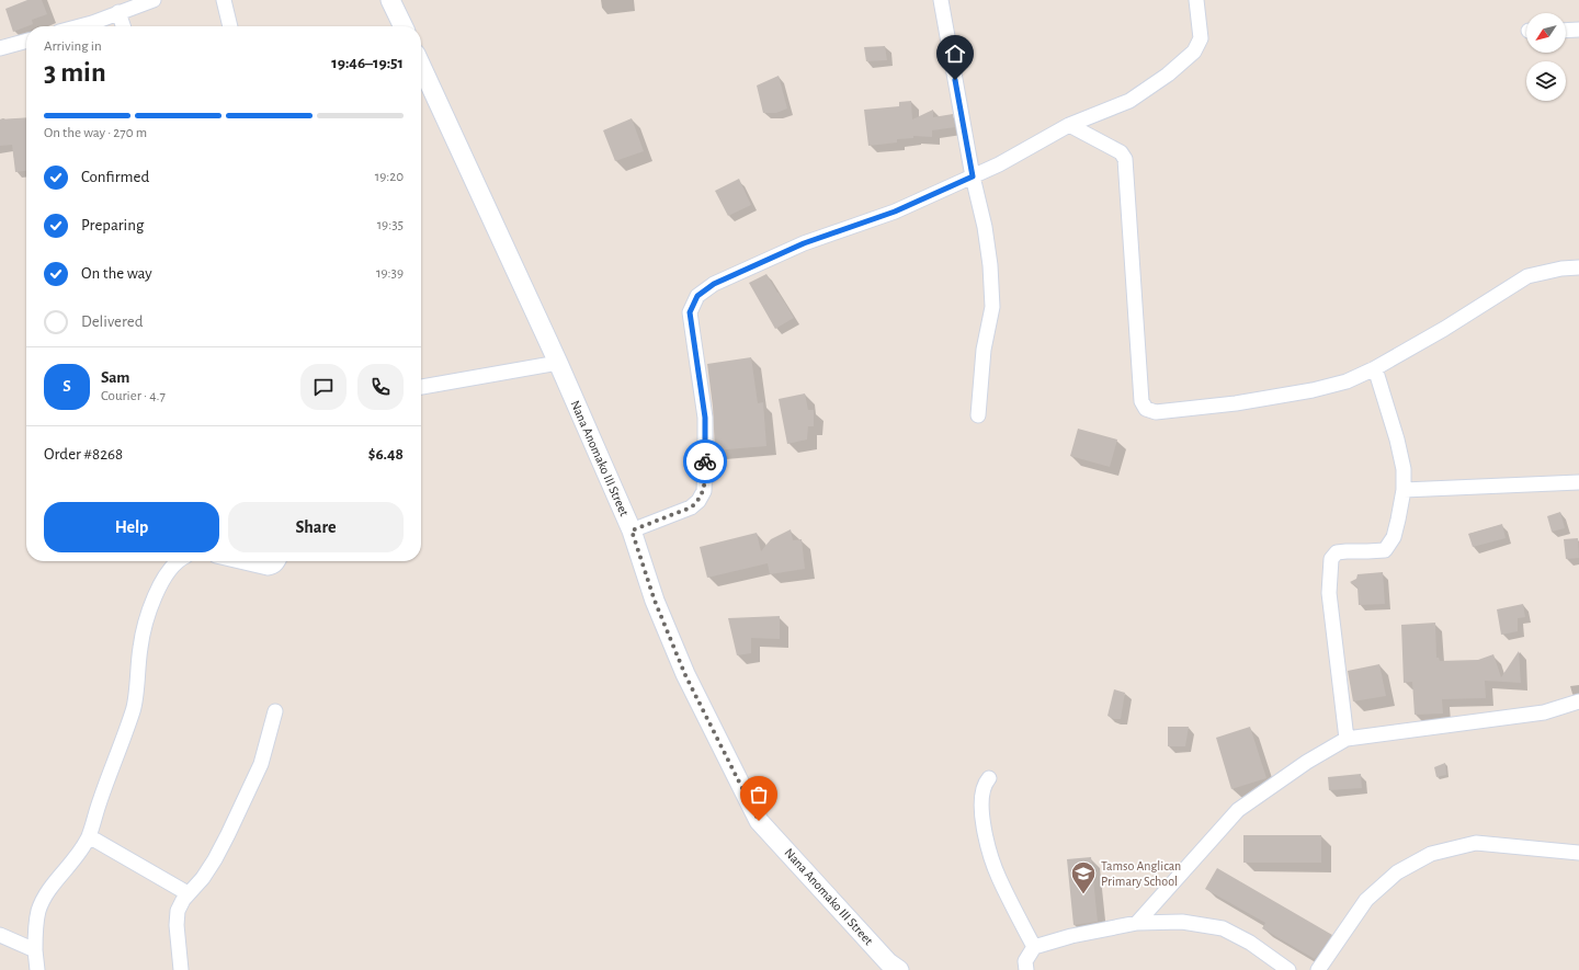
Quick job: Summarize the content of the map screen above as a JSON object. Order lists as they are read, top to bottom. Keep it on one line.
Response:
{"streets":{"street":["Nana Anomako III Street"]},"places":{"school or university":["Tamso Anglican Primary School"]},"north":"bottom left","page":{"heading":["3 min","Arriving in","19:46–19:51"],"panel":["Sam","Courier · 4.7","Order #8268","$6.48"],"bar":"On the way · 270 m","list":[["Confirmed","19:20"],["Preparing","19:35"],["On the way","19:39"],"Delivered"],"round":"S","buttons":["Help","Share"]}}
